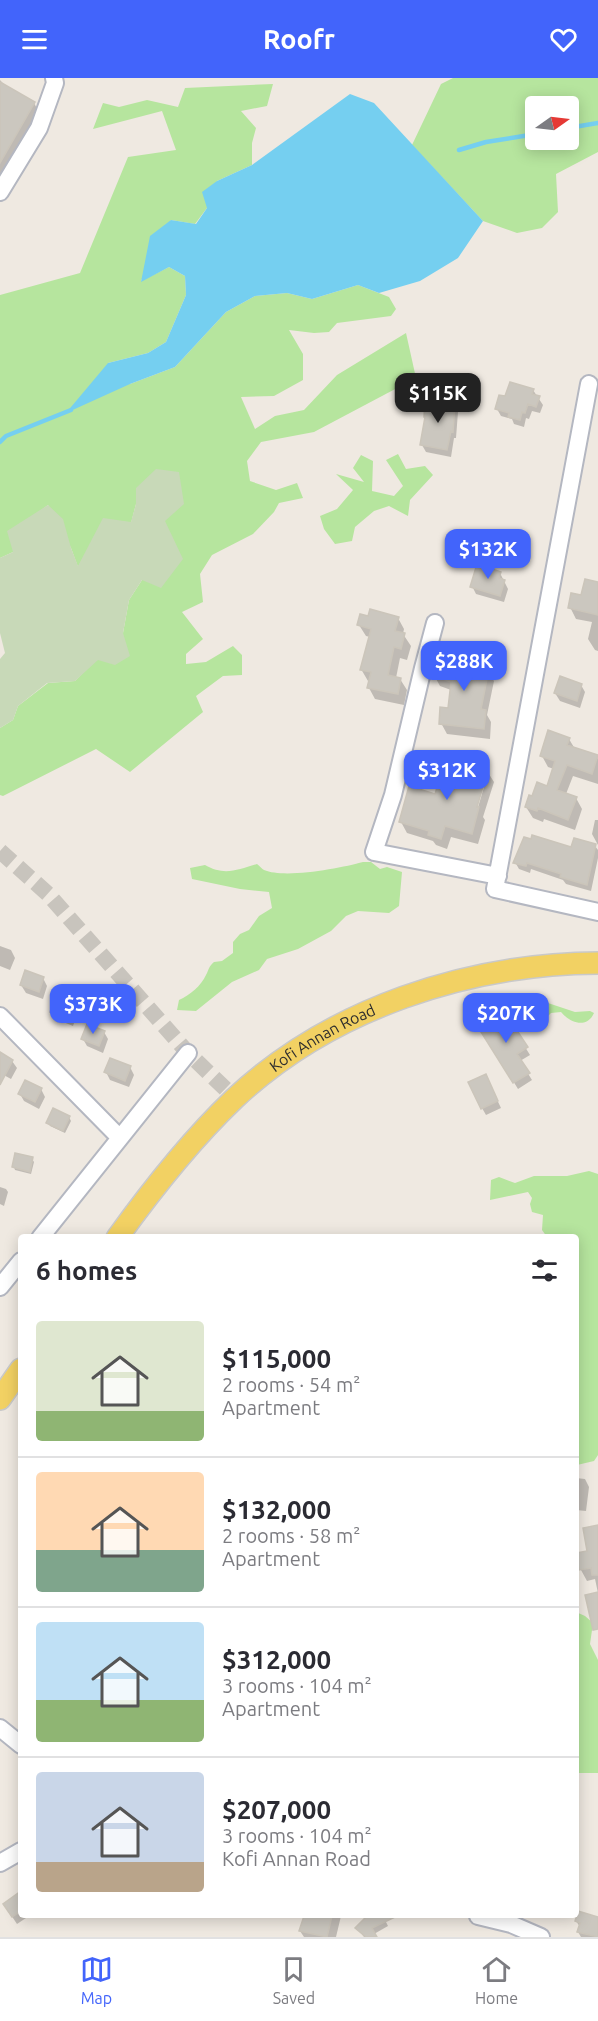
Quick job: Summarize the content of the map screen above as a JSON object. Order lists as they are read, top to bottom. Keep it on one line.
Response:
{"streets":{"main road":["Kofi Annan Road"]},"north":"right","page":{"header":"Roofr","price":["$115K","$132K","$288K","$312K","$373K","$207K"],"heading":"6 homes","list":[{"name":"$115,000","note":"2 rooms · 54 m² · Apartment"},{"name":"$132,000","note":"2 rooms · 58 m² · Apartment"},{"name":"$312,000","note":"3 rooms · 104 m² · Apartment"},{"name":"$207,000","note":"3 rooms · 104 m² · Kofi Annan Road"}],"tabs":["Map","Saved","Home"]}}
